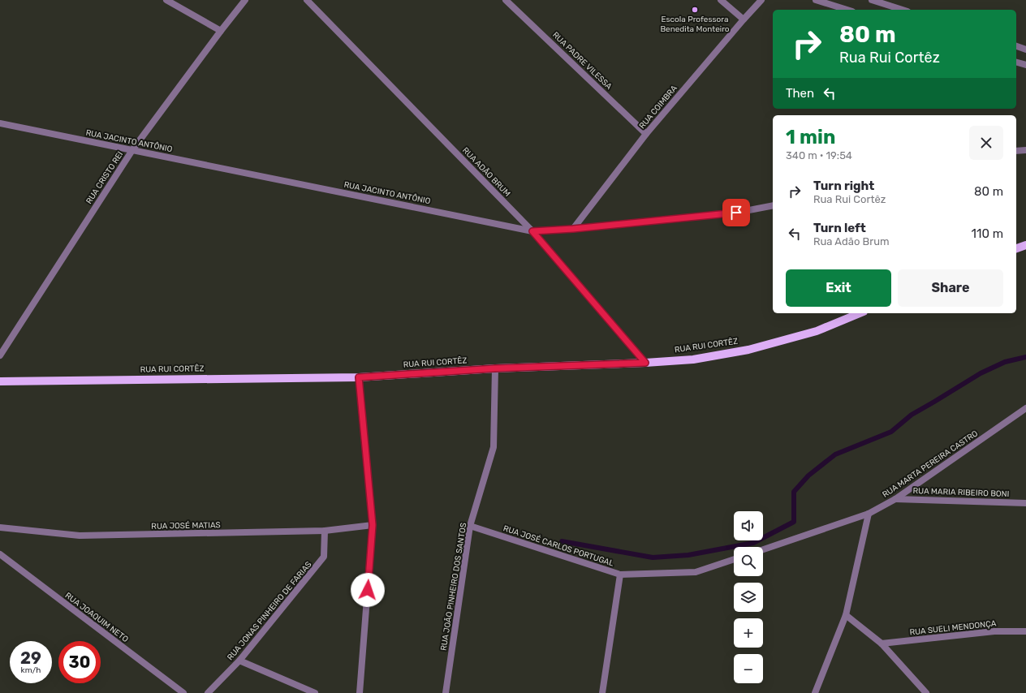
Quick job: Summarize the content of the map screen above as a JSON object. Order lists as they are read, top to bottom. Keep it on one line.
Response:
{"streets":{"main road":["RUA RUI CORTÊZ"],"street":["RUA PADRE VILESSA","RUA COIMBRA","RUA JACINTO ANTÔNIO","RUA ADÃO BRUM","RUA CRISTO REI","RUA MARTA PEREIRA CASTRO","RUA MARIA RIBEIRO BONI","RUA JOSÉ MATIAS","RUA JOSÉ CARLOS PORTUGAL","RUA JOÃO PINHEIRO DOS SANTOS","RUA JONAS PINHEIRO DE FARIAS","RUA JOAQUIM NETO","RUA SUELI MENDONÇA"]},"crossings":[["RUA PADRE VILESSA","RUA COIMBRA"],["RUA COIMBRA","RUA JACINTO ANTÔNIO"],["RUA JACINTO ANTÔNIO","RUA ADÃO BRUM"],["RUA JACINTO ANTÔNIO","RUA CRISTO REI"],["RUA ADÃO BRUM","RUA RUI CORTÊZ"],["RUA RUI CORTÊZ","RUA JOÃO PINHEIRO DOS SANTOS"],["RUA MARTA PEREIRA CASTRO","RUA MARIA RIBEIRO BONI"],["RUA JOSÉ MATIAS","RUA JONAS PINHEIRO DE FARIAS"],["RUA JOSÉ CARLOS PORTUGAL","RUA JOÃO PINHEIRO DOS SANTOS"]],"places":["Escola Professora Benedita Monteiro"],"page":{"turn":["80 m","Rua Rui Cortêz"],"then":"Then","heading":["1 min","340 m · 19:54"],"list":[{"name":"Turn right","note":"Rua Rui Cortêz","value":"80 m"},{"name":"Turn left","note":"Rua Adão Brum","value":"110 m"}],"buttons":["Exit","Share"],"map_buttons":["+","−"],"speed":"29 km/h","limit":"30"}}
